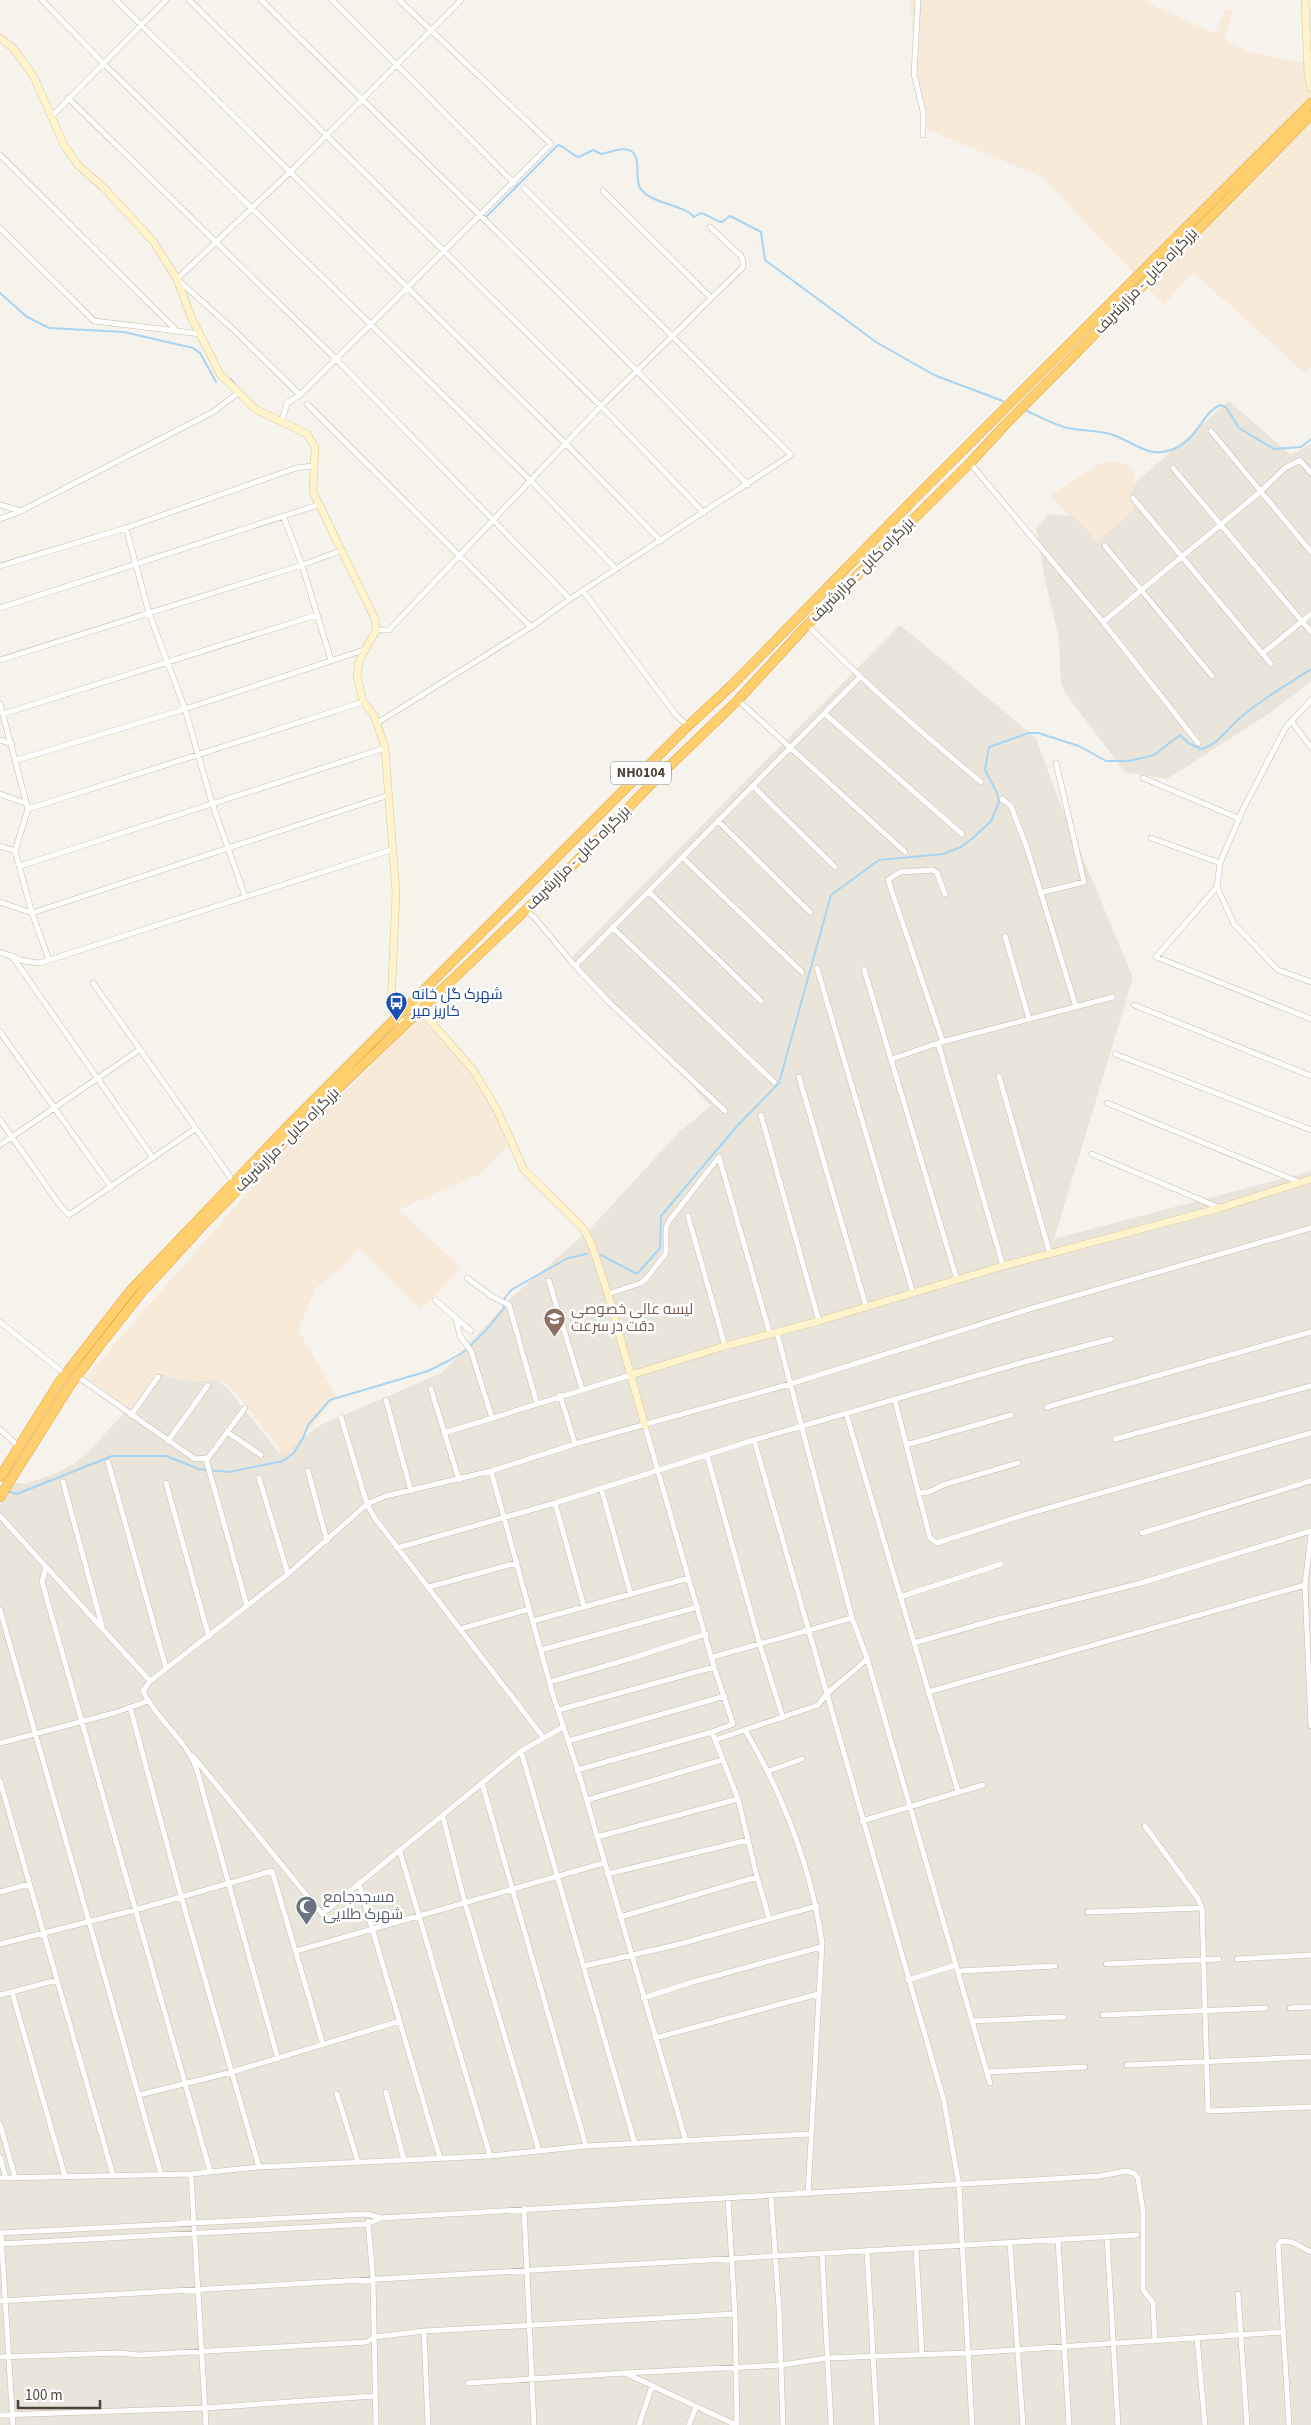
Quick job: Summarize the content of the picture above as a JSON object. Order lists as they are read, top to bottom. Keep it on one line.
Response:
{"streets":{"highway":["بزرگراه کابل - مزارشریف","NH0104"]},"places":{"bus stop":["شهرک گل خانه کاریز میر"],"school or university":["لیسه عالی خصوصی دقت در سرعت"],"mosque":["مسجدجامع شهرک طلایی"]},"scale_bar":"100 m"}
